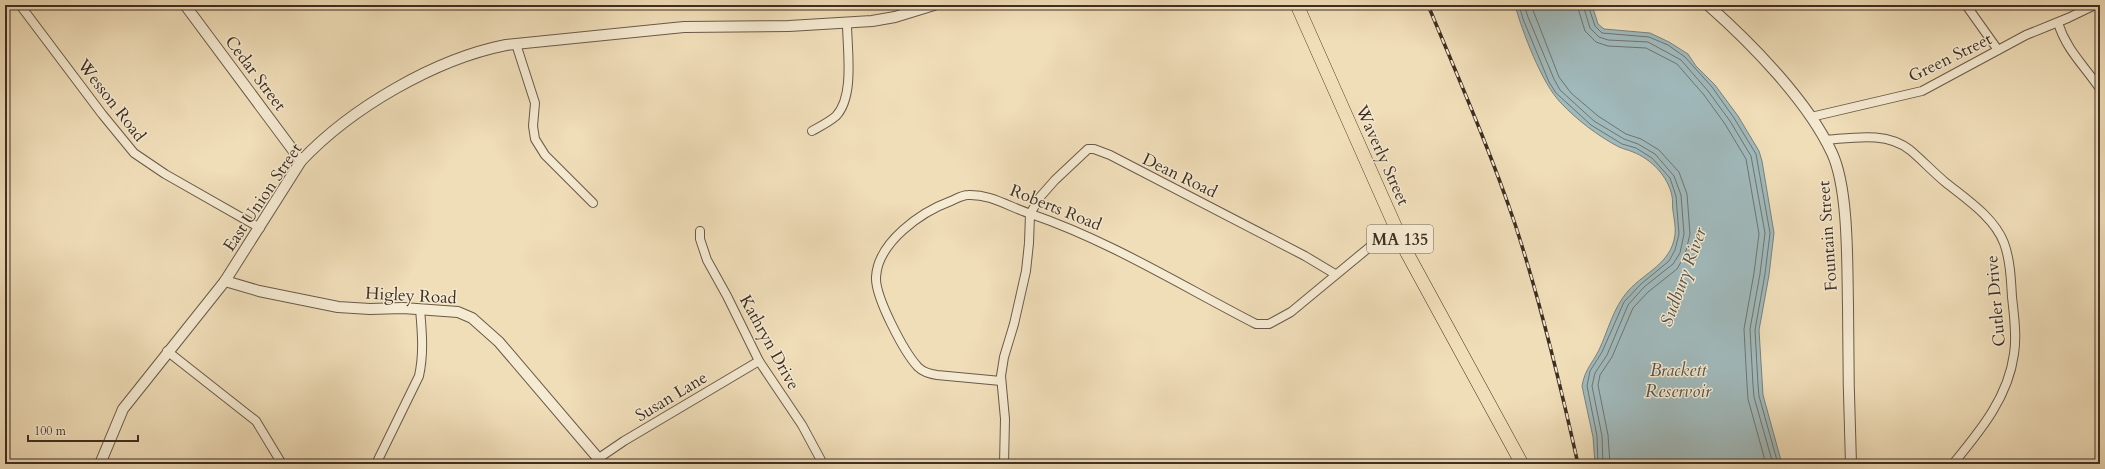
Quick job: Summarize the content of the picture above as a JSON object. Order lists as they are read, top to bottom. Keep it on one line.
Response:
{"streets":{"main road":["Waverly Street","MA 135"],"street":["Green Street","Cedar Street","Wesson Road","Dean Road","East Union Street","Roberts Road","Fountain Street","Higley Road","Cutler Drive","Kathryn Drive","Susan Lane"]},"crossings":[["Green Street","Fountain Street"],["Cedar Street","East Union Street"],["Wesson Road","East Union Street"],["Waverly Street","Roberts Road"],["Dean Road","Roberts Road"],["East Union Street","Higley Road"],["Fountain Street","Cutler Drive"],["Higley Road","Susan Lane"],["Kathryn Drive","Susan Lane"]],"water":["Sudbury River","Brackett Reservoir"],"scale_bar":"100 m"}
